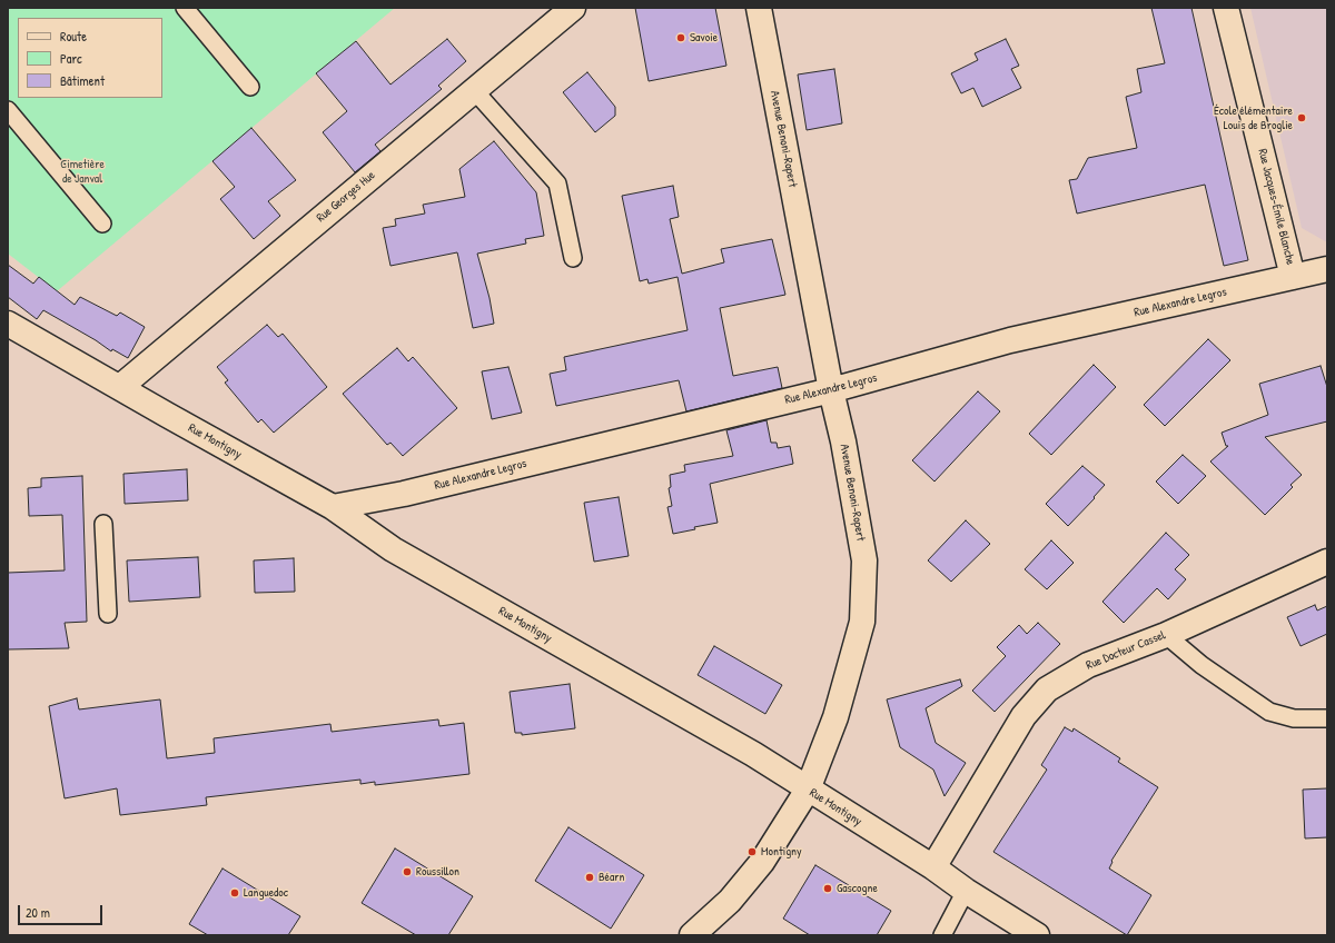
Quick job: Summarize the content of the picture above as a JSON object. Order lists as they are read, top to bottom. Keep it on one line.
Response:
{"streets":{"street":["Avenue Benoni-Ropert","Rue Georges Hue","Rue Jacques-Émile Blanche","Rue Alexandre Legros","Rue Montigny","Rue Docteur Cassel"]},"crossings":[["Avenue Benoni-Ropert","Rue Alexandre Legros"],["Avenue Benoni-Ropert","Rue Montigny"],["Rue Georges Hue","Rue Montigny"],["Rue Jacques-Émile Blanche","Rue Alexandre Legros"],["Rue Alexandre Legros","Rue Montigny"],["Rue Montigny","Rue Docteur Cassel"]],"parks":["Cimetière de Janval"],"places":["Savoie","École élémentaire Louis de Broglie","Montigny","Roussillon","Béarn","Gascogne","Languedoc"],"legend":["Route","Parc","Bâtiment"],"scale_bar":"20 m"}
